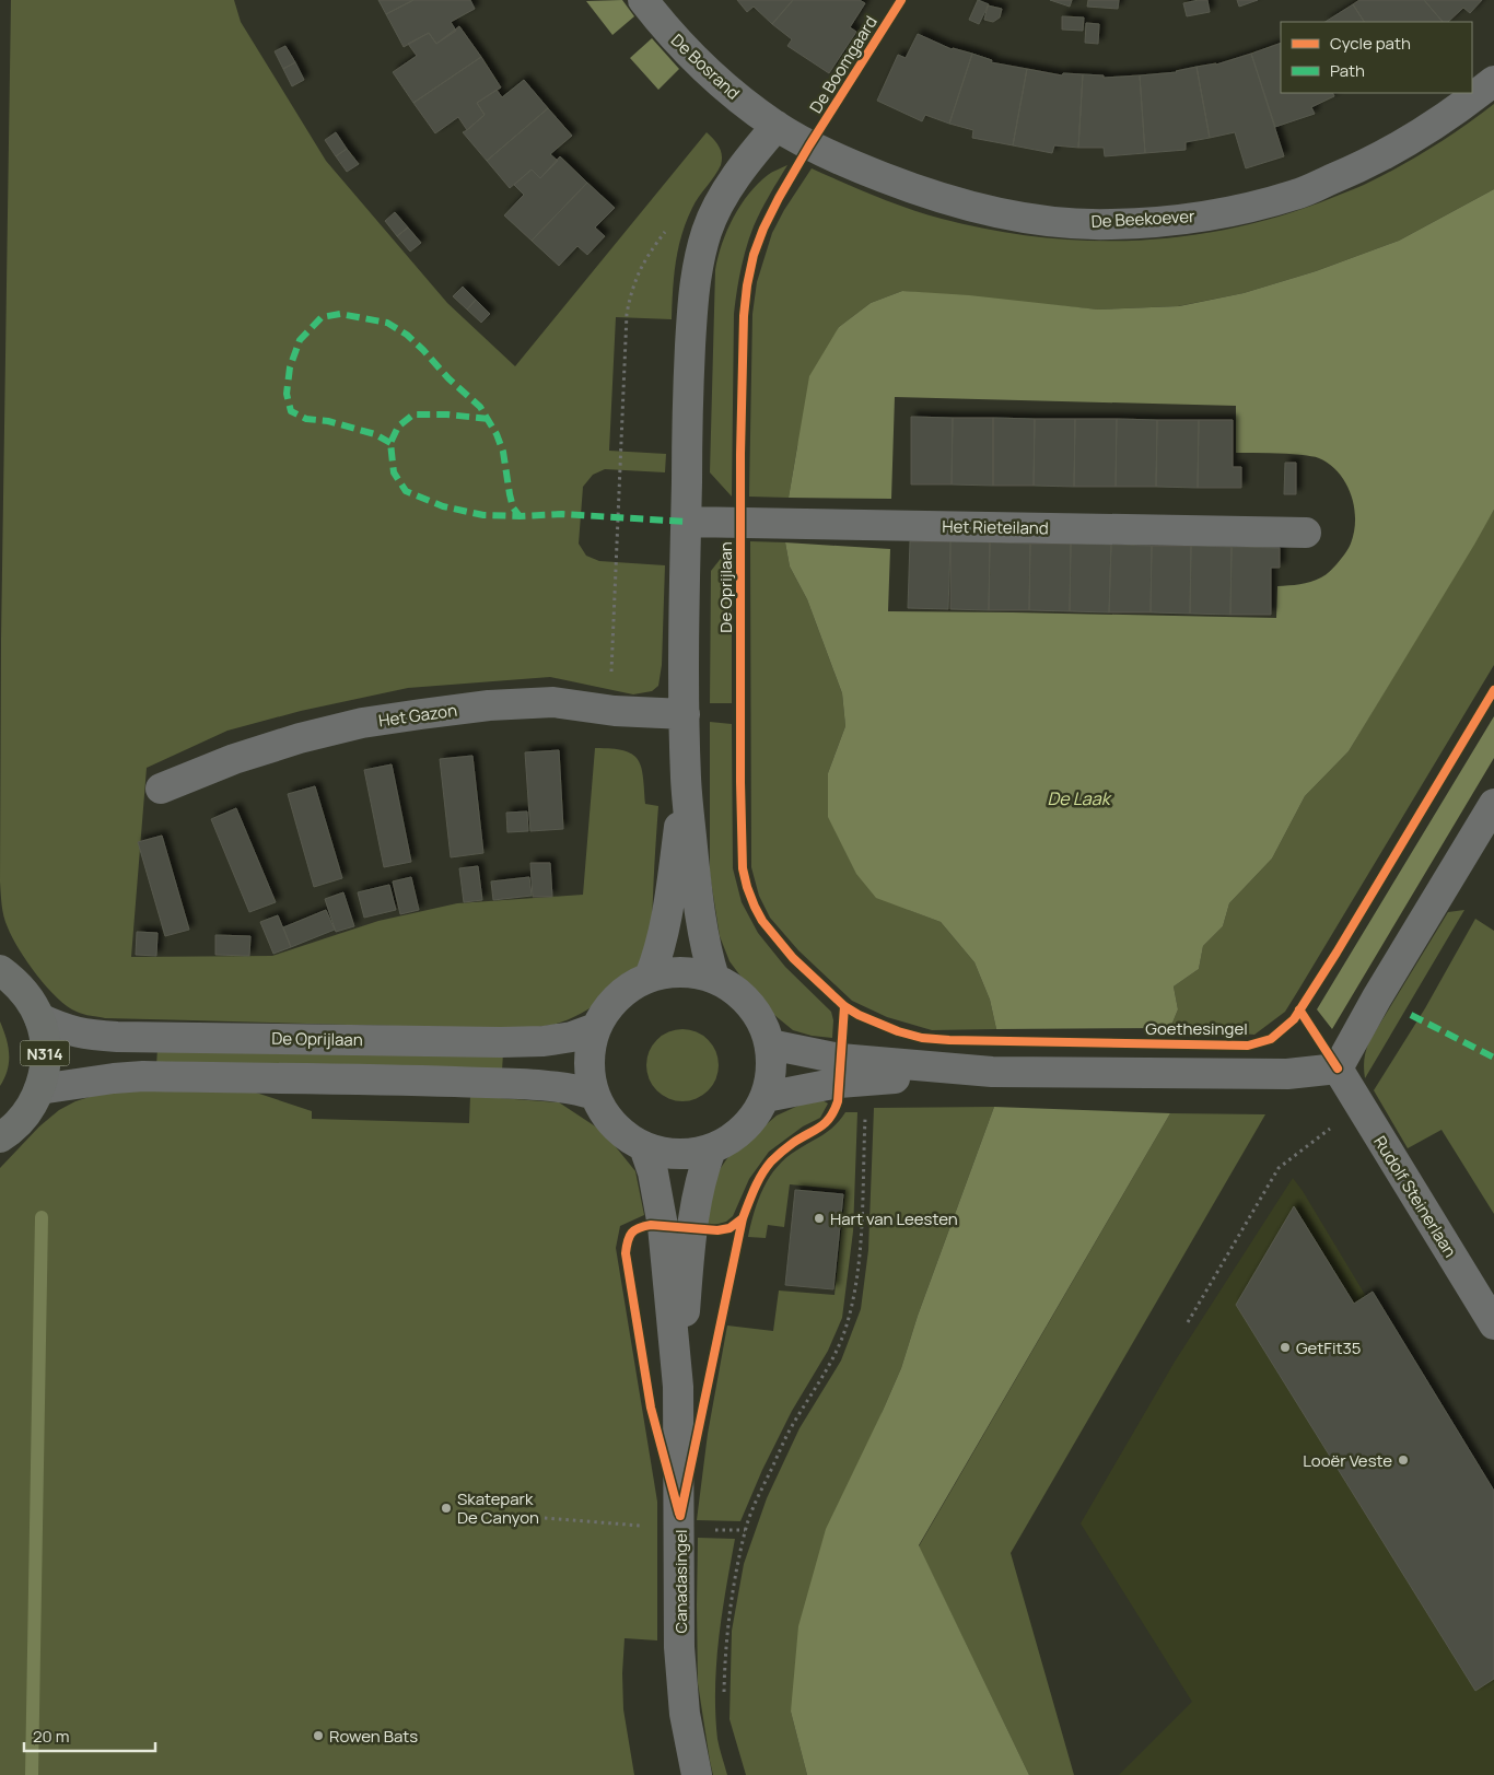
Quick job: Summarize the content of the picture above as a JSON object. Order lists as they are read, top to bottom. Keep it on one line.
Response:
{"streets":{"main road":["N314"],"street":["De Bosrand","De Beekoever","Het Rieteiland","De Oprijlaan","Het Gazon","Rudolf Steinerlaan","Canadasingel"],"cycle path":["De Boomgaard"]},"crossings":[["De Bosrand","De Beekoever"],["De Oprijlaan","N314"],["De Oprijlaan","Canadasingel"]],"water":["De Laak"],"places":["Hart van Leesten","GetFit35","Looër Veste","Skatepark De Canyon","Rowen Bats"],"legend":["Cycle path","Path"],"scale_bar":"20 m"}
